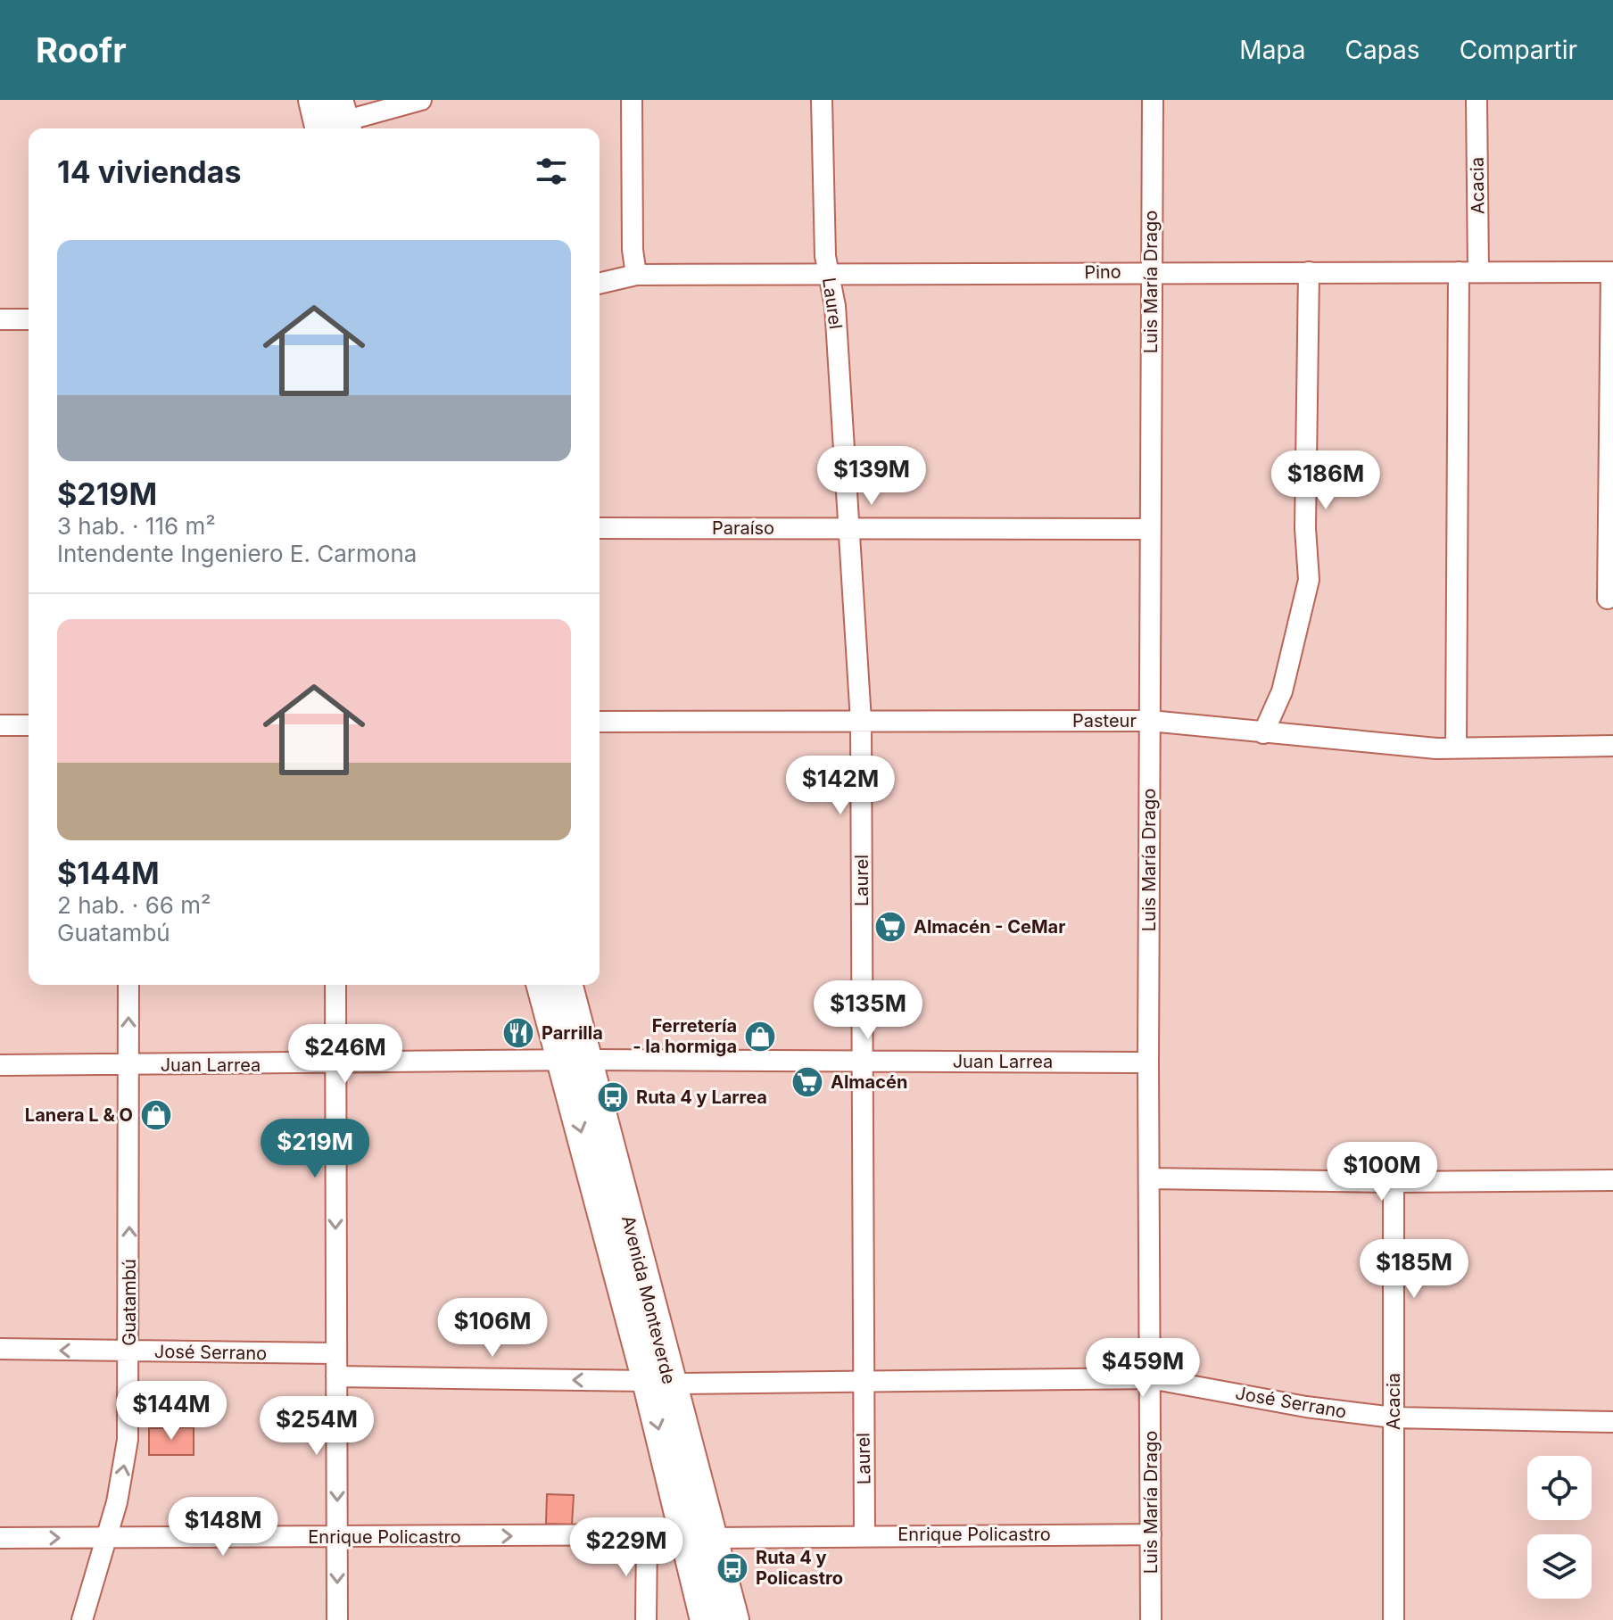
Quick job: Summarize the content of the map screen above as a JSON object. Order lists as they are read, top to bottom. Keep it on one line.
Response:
{"streets":{"main road":["Avenida Monteverde"],"street":["Acacia","Pino","Luis María Drago","Laurel","Paraíso","Pasteur","Juan Larrea","Guatambú","José Serrano","Enrique Policastro"]},"crossings":[["Acacia","Pino"],["Acacia","Pasteur"],["Acacia","José Serrano"],["Pino","Luis María Drago"],["Pino","Laurel"],["Luis María Drago","Paraíso"],["Luis María Drago","Pasteur"],["Luis María Drago","Juan Larrea"],["Luis María Drago","José Serrano"],["Luis María Drago","Enrique Policastro"],["Laurel","Paraíso"],["Laurel","Pasteur"],["Laurel","Juan Larrea"],["Laurel","José Serrano"],["Laurel","Enrique Policastro"],["Juan Larrea","Avenida Monteverde"],["Juan Larrea","Guatambú"],["Avenida Monteverde","José Serrano"],["Avenida Monteverde","Enrique Policastro"],["Guatambú","José Serrano"],["Guatambú","Enrique Policastro"]],"one_way":["Guatambú","Enrique Policastro"],"places":{"supermarket":["Almacén - CeMar","Almacén"],"restaurant":["Parrilla"],"shop":["Ferretería - la hormiga","Lanera L & O"],"bus stop":["Ruta 4 y Larrea","Ruta 4 y Policastro"]},"page":{"header":"Roofr","nav":["Mapa","Capas","Compartir"],"heading":"14 viviendas","list":[{"name":"$219M","note":"3 hab. · 116 m² · Intendente Ingeniero E. Carmona"},{"name":"$144M","note":"2 hab. · 66 m² · Guatambú"}],"price":["$139M","$186M","$142M","$135M","$246M","$219M","$100M","$185M","$106M","$459M","$144M","$254M","$148M","$229M"]}}
